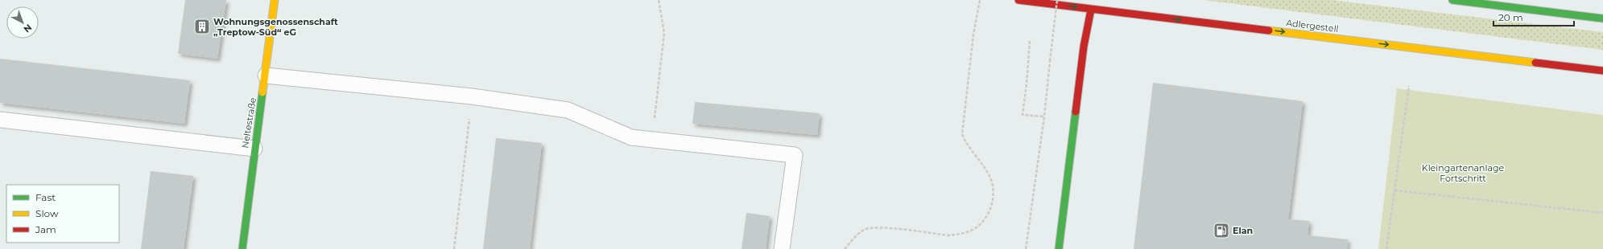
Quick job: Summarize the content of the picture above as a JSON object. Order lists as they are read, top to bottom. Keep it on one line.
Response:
{"streets":{"main road":["Adlergestell","Neltestraße"]},"one_way":["Adlergestell"],"parks":["Kleingartenanlage Fortschritt"],"places":{"building":["Wohnungsgenossenschaft „Treptow-Süd“ eG"],"fuel station":["Elan"]},"legend":["Fast","Slow","Jam"],"scale_bar":"20 m","north":"bottom right"}
